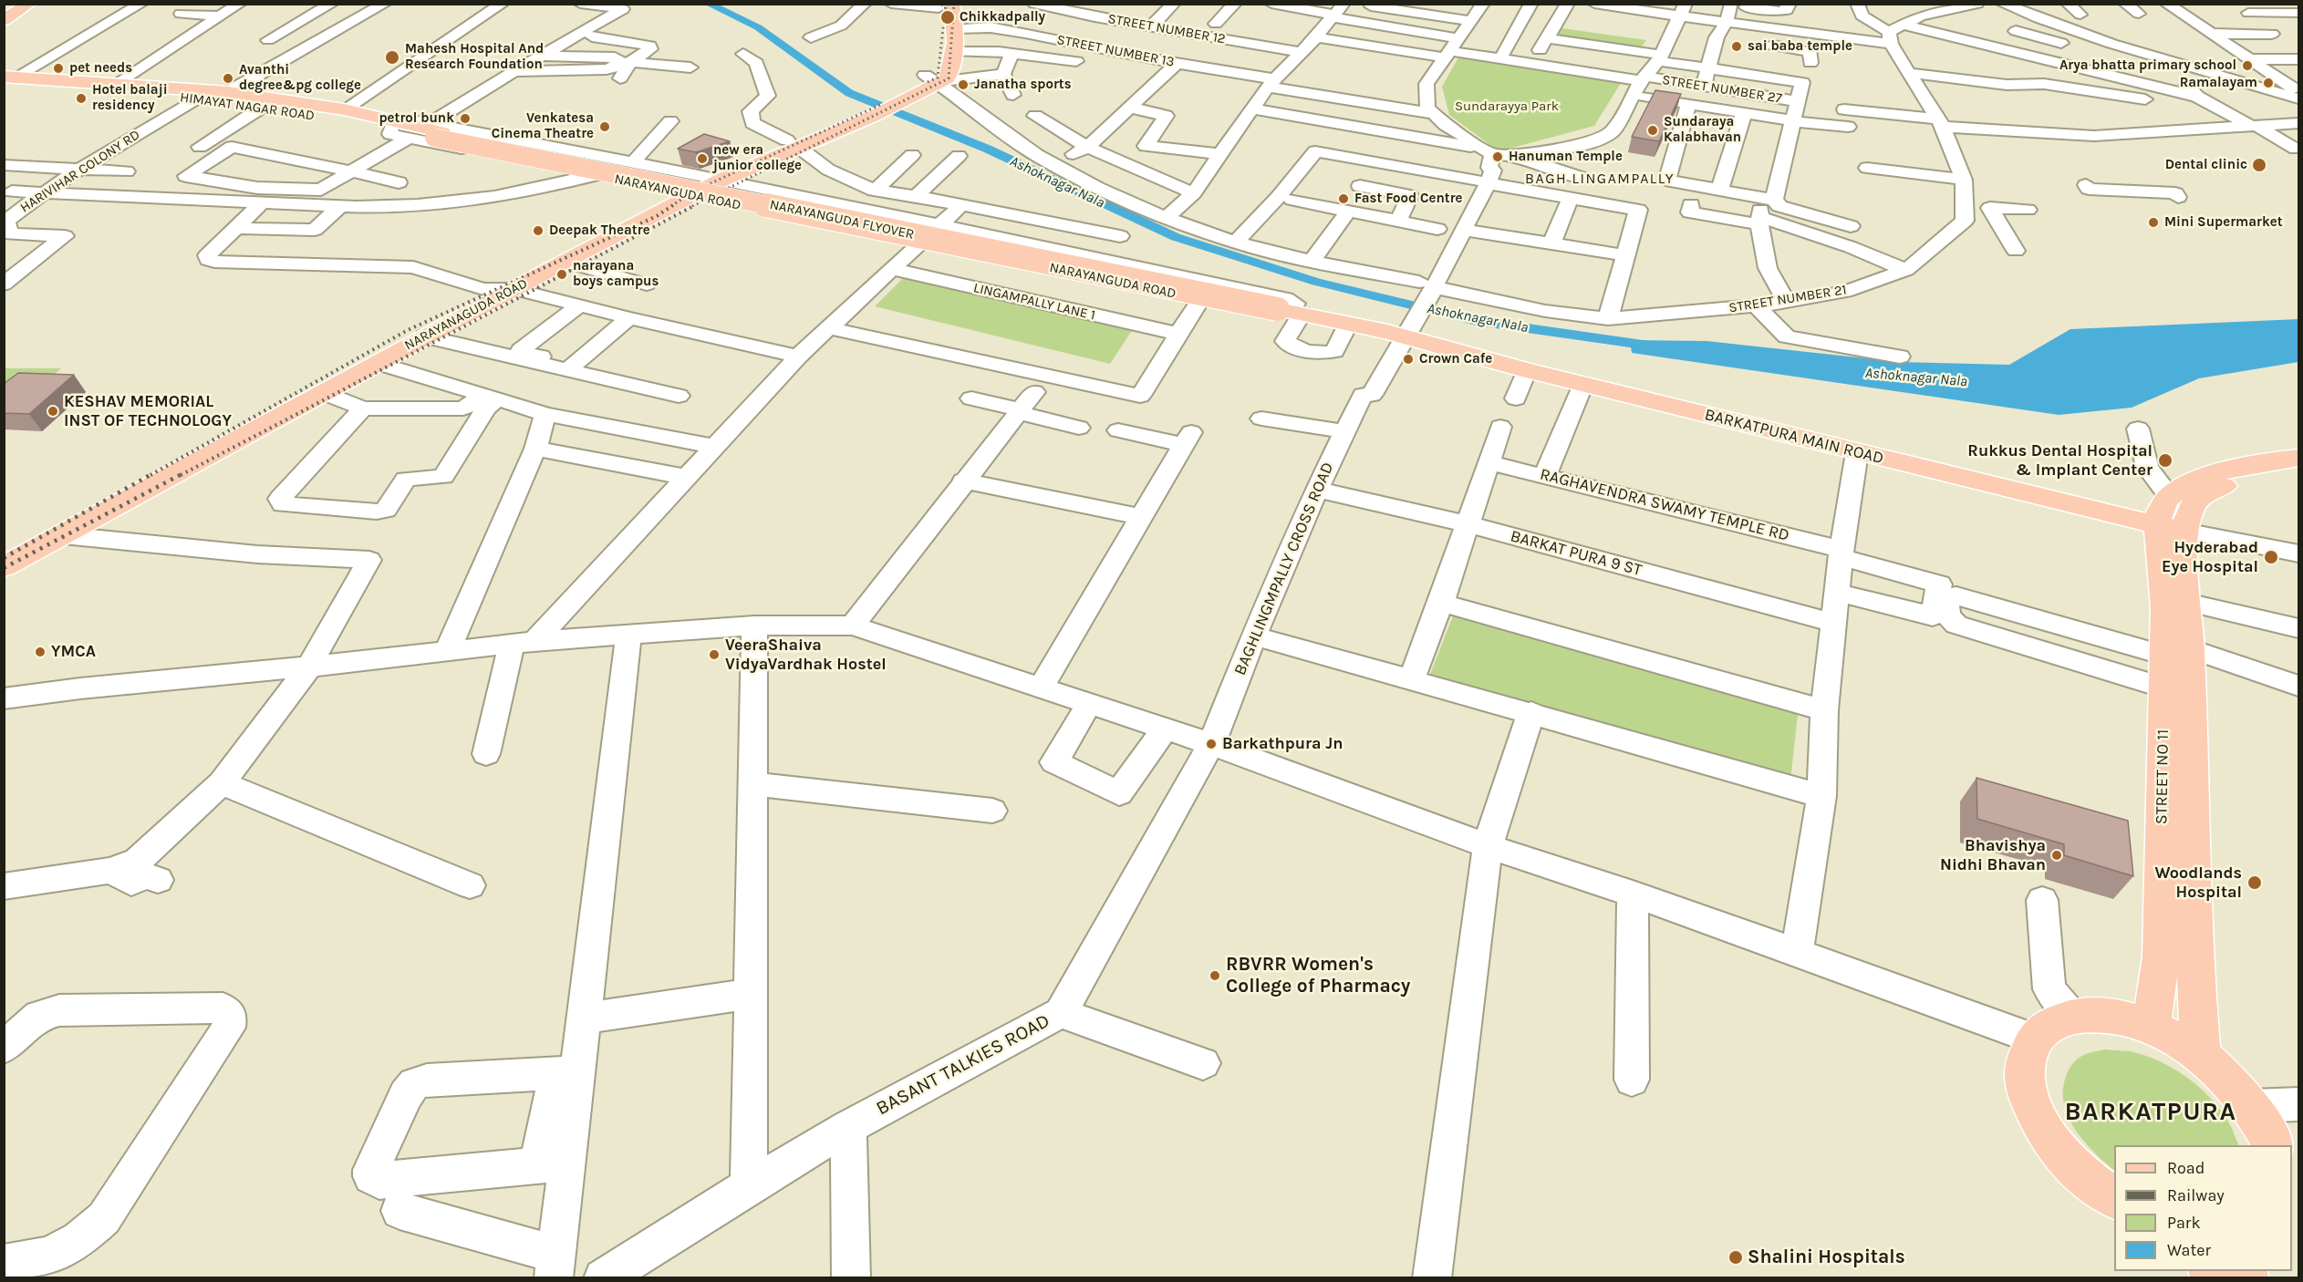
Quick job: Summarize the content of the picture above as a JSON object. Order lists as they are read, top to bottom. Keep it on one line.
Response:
{"streets":{"main road":["HIMAYAT NAGAR ROAD","NARAYANGUDA FLYOVER","NARAYANAGUDA ROAD","BARKATPURA MAIN ROAD","STREET NO 11"],"street":["STREET NUMBER 12","STREET NUMBER 13","STREET NUMBER 27","HARIVIHAR COLONY RD","NARAYANGUDA ROAD","STREET NUMBER 21","LINGAMPALLY LANE 1","RAGHAVENDRA SWAMY TEMPLE RD","BARKAT PURA 9 ST","BAGHLINGMPALLY CROSS ROAD","BASANT TALKIES ROAD"]},"crossings":[["HIMAYAT NAGAR ROAD","HARIVIHAR COLONY RD"],["HIMAYAT NAGAR ROAD","NARAYANGUDA ROAD"],["HIMAYAT NAGAR ROAD","NARAYANGUDA FLYOVER"],["NARAYANGUDA ROAD","NARAYANGUDA FLYOVER"],["NARAYANGUDA ROAD","NARAYANAGUDA ROAD"],["STREET NUMBER 21","NARAYANAGUDA ROAD"],["BARKATPURA MAIN ROAD","BAGHLINGMPALLY CROSS ROAD"],["BARKATPURA MAIN ROAD","STREET NO 11"],["BARKAT PURA 9 ST","BAGHLINGMPALLY CROSS ROAD"],["BAGHLINGMPALLY CROSS ROAD","BASANT TALKIES ROAD"]],"districts":["BAGH LINGAMPALLY","BARKATPURA"],"water":["Ashoknagar Nala"],"parks":["Sundarayya Park"],"places":["Chikkadpally","sai baba temple","Mahesh Hospital And Research Foundation","Arya bhatta primary school","pet needs","Avanthi degree&pg college","Ramalayam","Janatha sports","Hotel balaji residency","petrol bunk","Venkatesa Cinema Theatre","Sundaraya Kalabhavan","Hanuman Temple","new era junior college","Dental clinic","Fast Food Centre","Mini Supermarket","Deepak Theatre","narayana boys campus","Crown Cafe","KESHAV MEMORIAL INST OF TECHNOLOGY","Rukkus Dental Hospital & Implant Center","Hyderabad Eye Hospital","YMCA","VeeraShaiva VidyaVardhak Hostel","Barkathpura Jn","Bhavishya Nidhi Bhavan","Woodlands Hospital","RBVRR Women's College of Pharmacy","Shalini Hospitals"],"legend":["Road","Railway","Park","Water"]}
